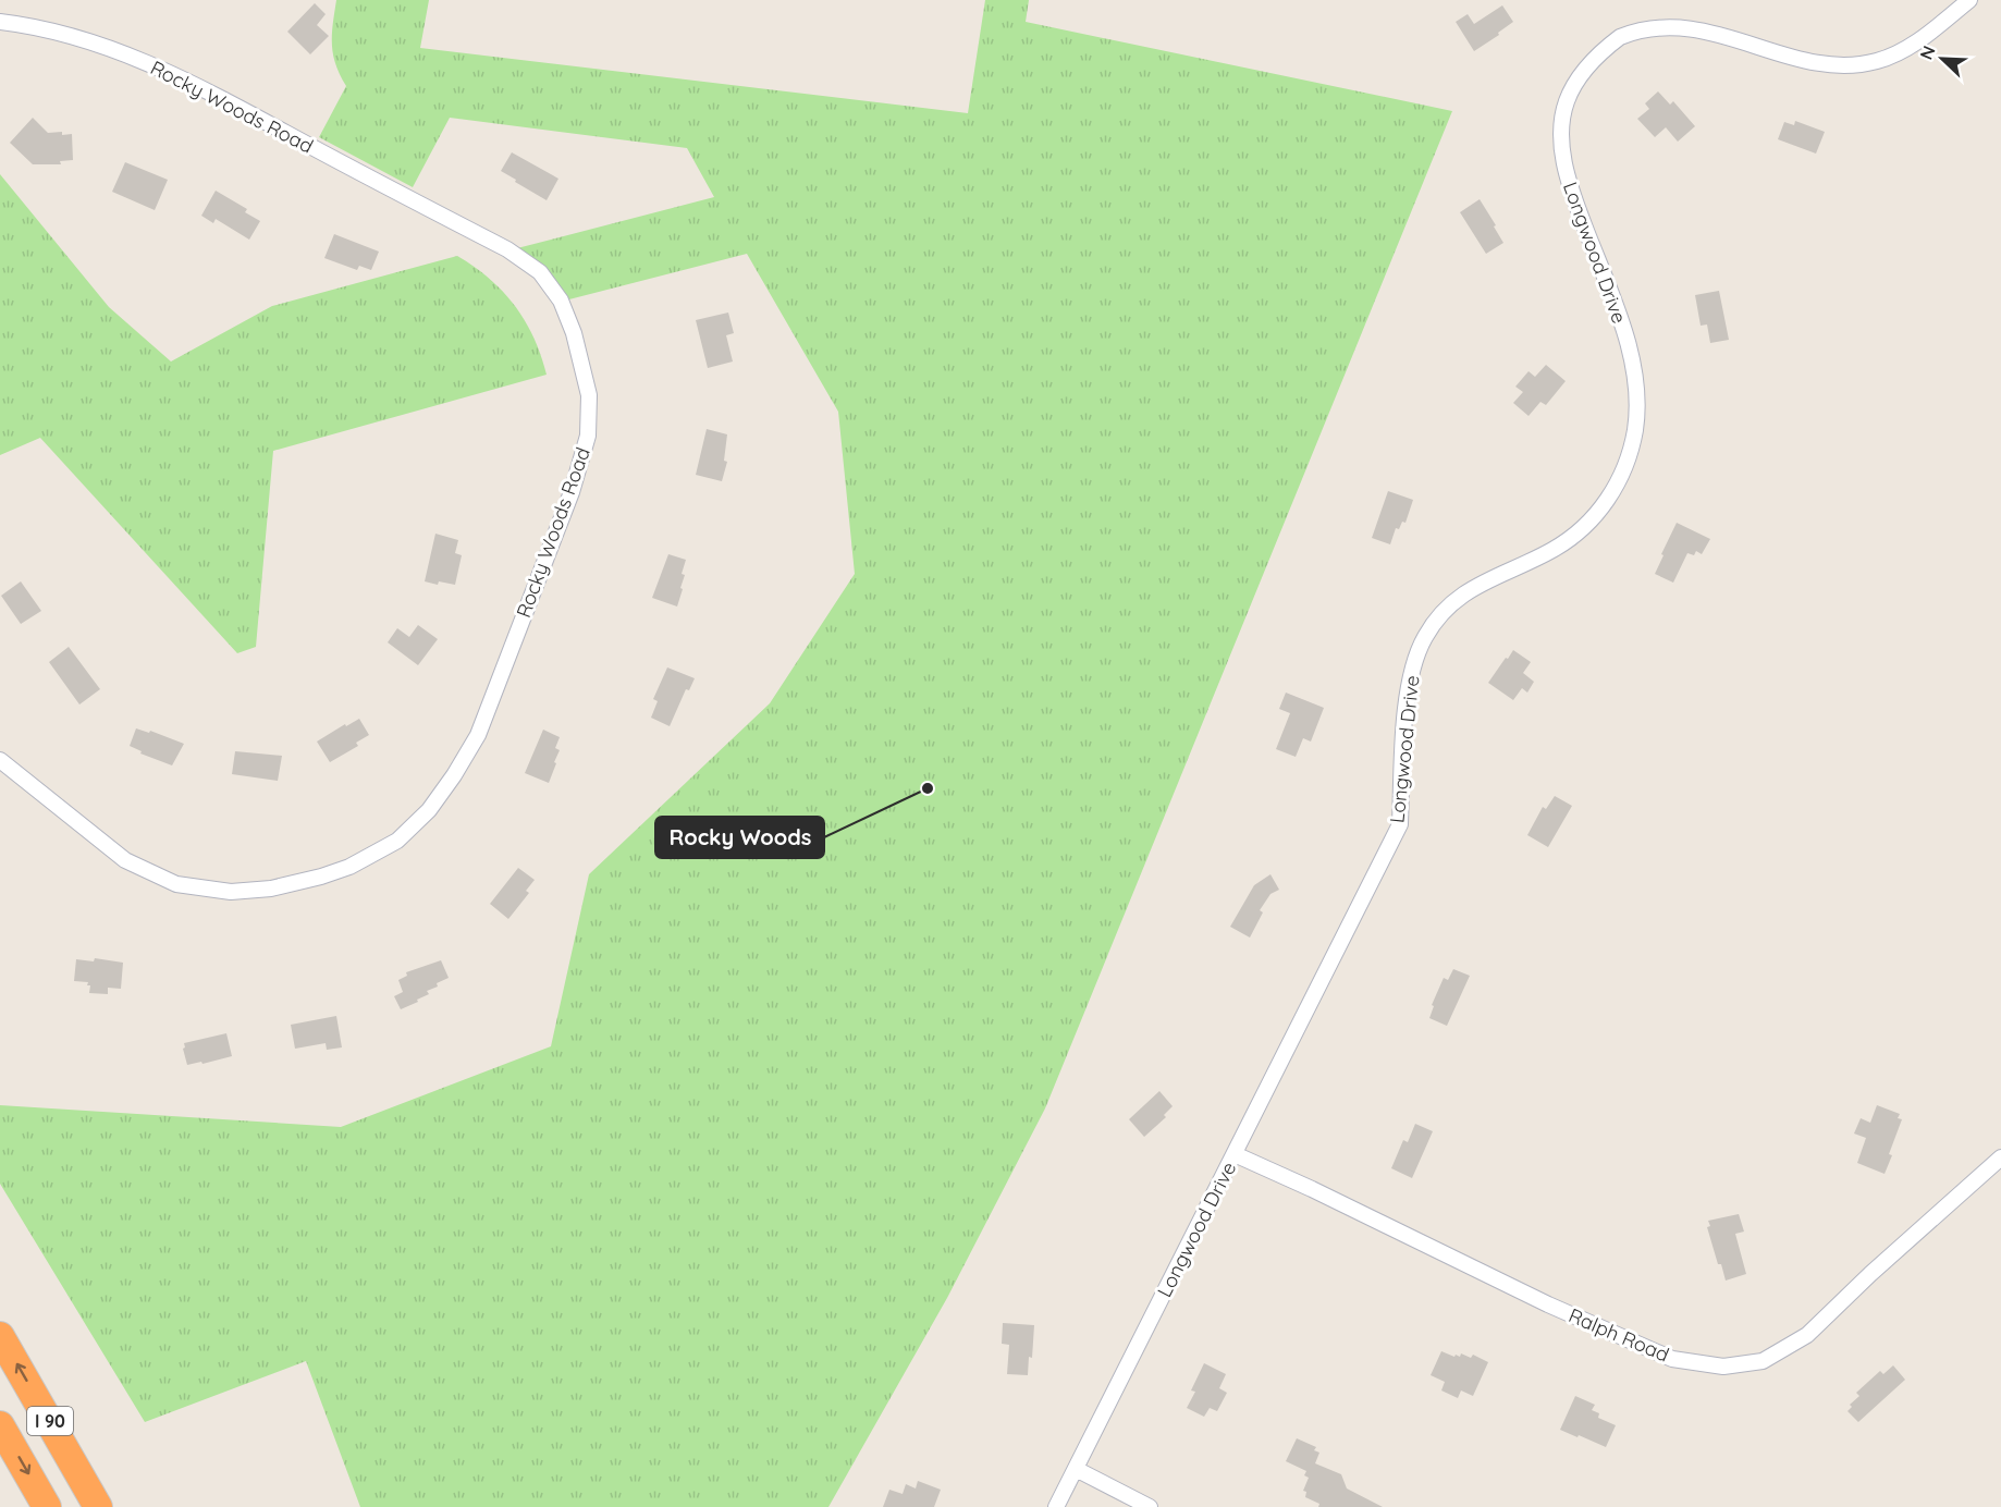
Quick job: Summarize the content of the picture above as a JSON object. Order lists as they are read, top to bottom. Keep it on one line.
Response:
{"streets":{"highway":["I 90"],"street":["Rocky Woods Road","Longwood Drive","Ralph Road"]},"crossings":[["Longwood Drive","Ralph Road"]],"places":["Rocky Woods"],"north":"top left"}
